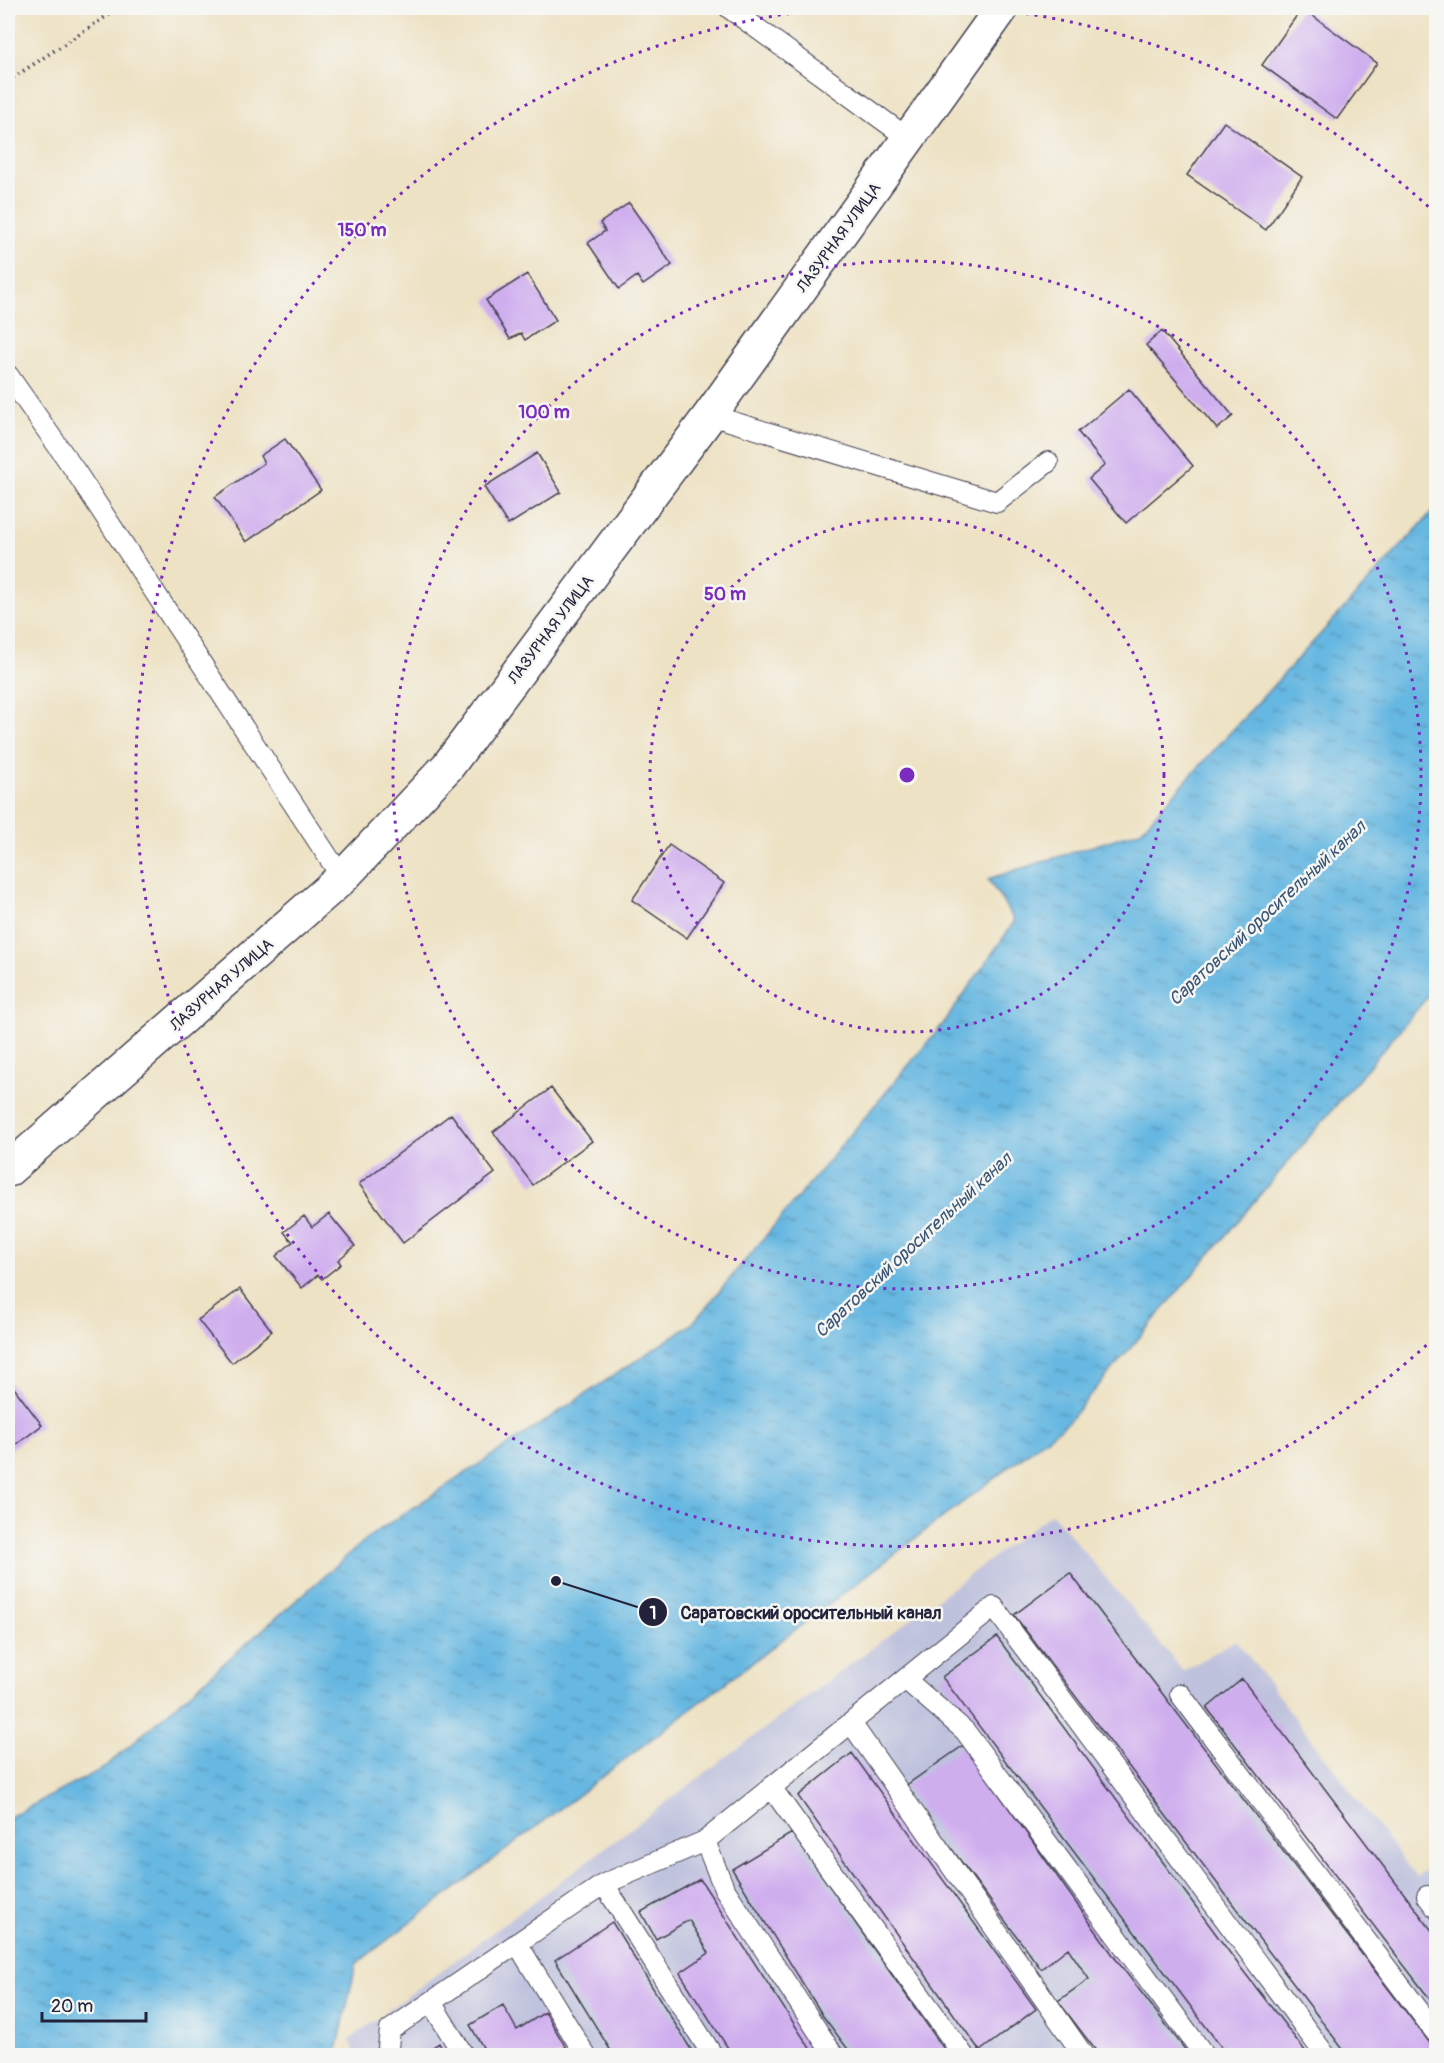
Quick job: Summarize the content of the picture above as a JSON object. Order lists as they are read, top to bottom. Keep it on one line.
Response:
{"streets":{"street":["ЛАЗУРНАЯ УЛИЦА"]},"water":["Саратовский оросительный канал"],"places":["Саратовский оросительный канал"],"scale_bar":"20 m","rings":["150 m","100 m","50 m"]}
